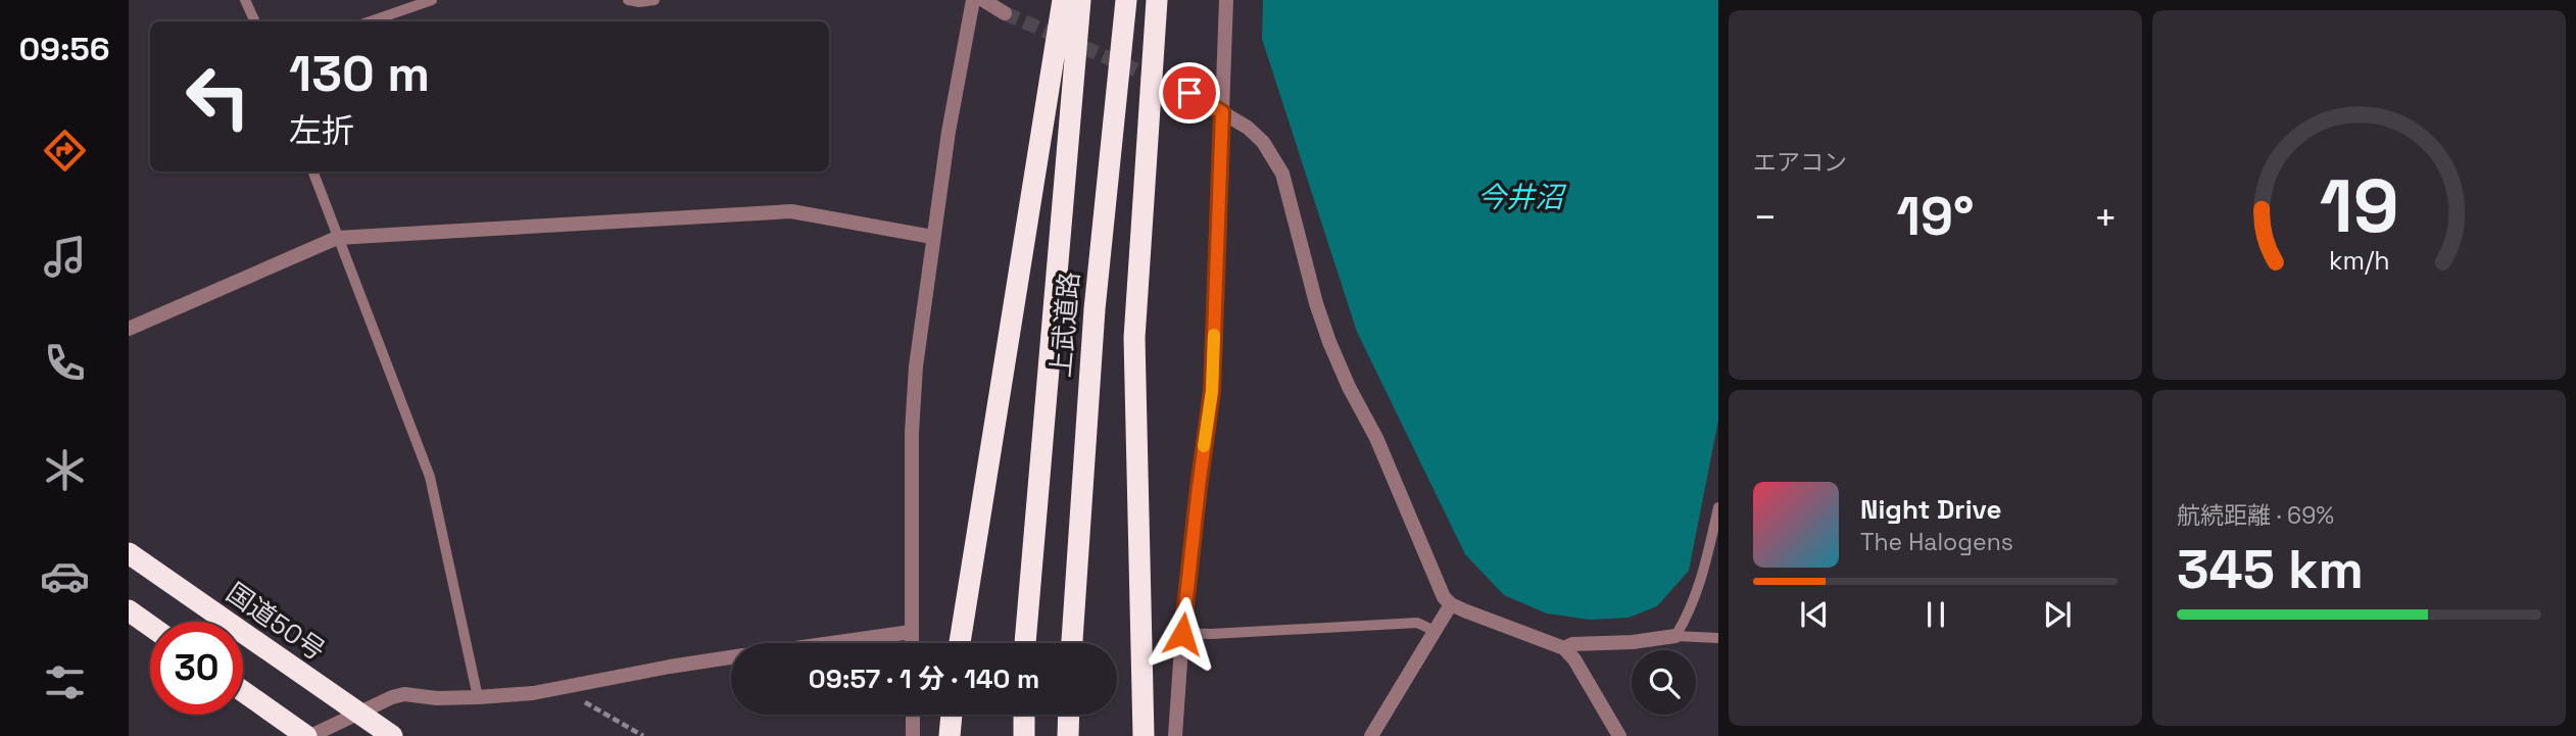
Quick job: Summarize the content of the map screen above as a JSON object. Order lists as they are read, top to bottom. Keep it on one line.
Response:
{"streets":{"highway":["上武道路","国道50号"]},"water":["今井沼"],"page":{"tabs":"09:56","tile":["エアコン",["航続距離 · 69%","345 km"]],"turn":["130 m","左折"],"heat":["−","19°","+"],"song":["Night Drive","The Halogens"],"limit":"30","trip":"09:57 · 1 分 · 140 m","gauge":["19","km/h"]}}
